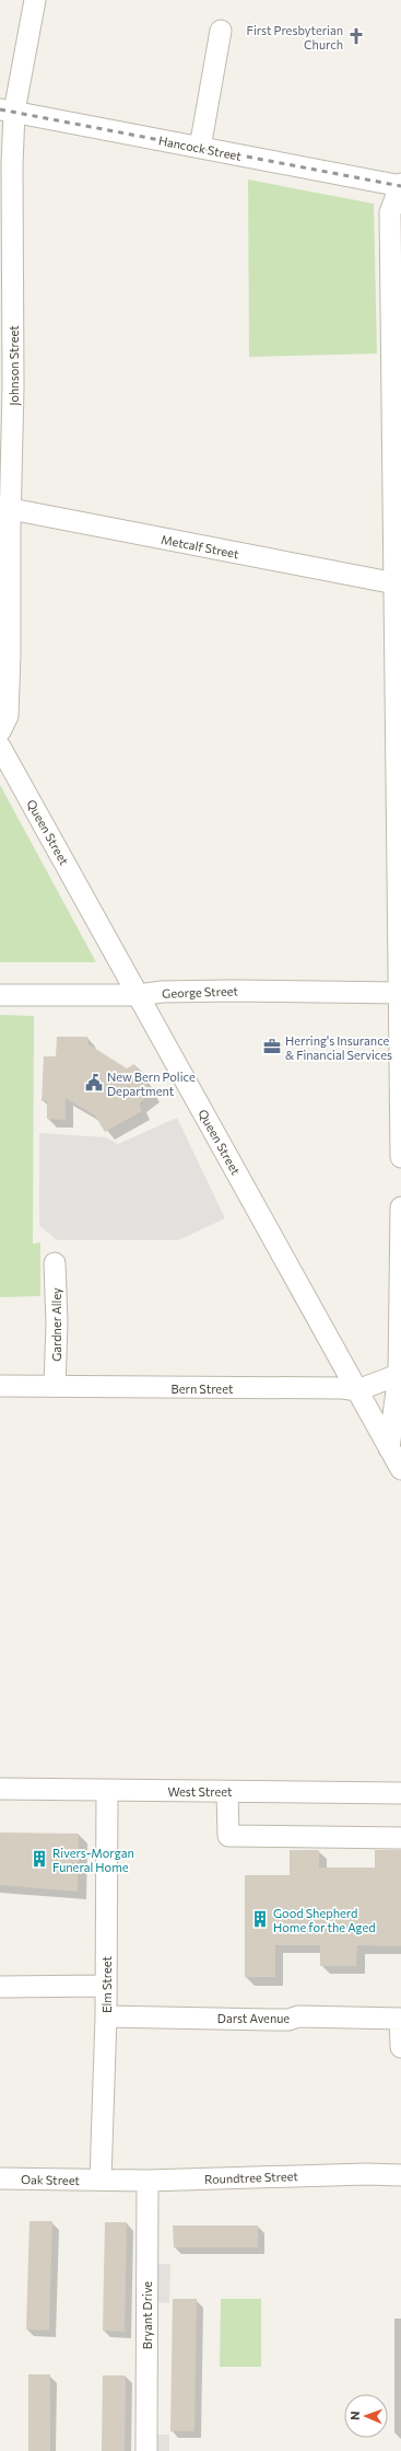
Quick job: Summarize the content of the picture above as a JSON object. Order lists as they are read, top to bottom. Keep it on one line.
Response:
{"streets":{"street":["Hancock Street","Johnson Street","Metcalf Street","Queen Street","George Street","Gardner Alley","Bern Street","West Street","Elm Street","Darst Avenue","Roundtree Street","Oak Street","Bryant Drive"]},"crossings":[["Hancock Street","Johnson Street"],["Johnson Street","Metcalf Street"],["Queen Street","George Street"],["Queen Street","Bern Street"],["Gardner Alley","Bern Street"],["West Street","Elm Street"],["Elm Street","Darst Avenue"],["Elm Street","Roundtree Street"],["Elm Street","Oak Street"],["Roundtree Street","Oak Street"],["Roundtree Street","Bryant Drive"]],"places":{"church":["First Presbyterian Church"],"office":["Herring's Insurance & Financial Services"],"public building":["New Bern Police Department"],"building":["Rivers-Morgan Funeral Home","Good Shepherd Home for the Aged"]},"north":"left"}
